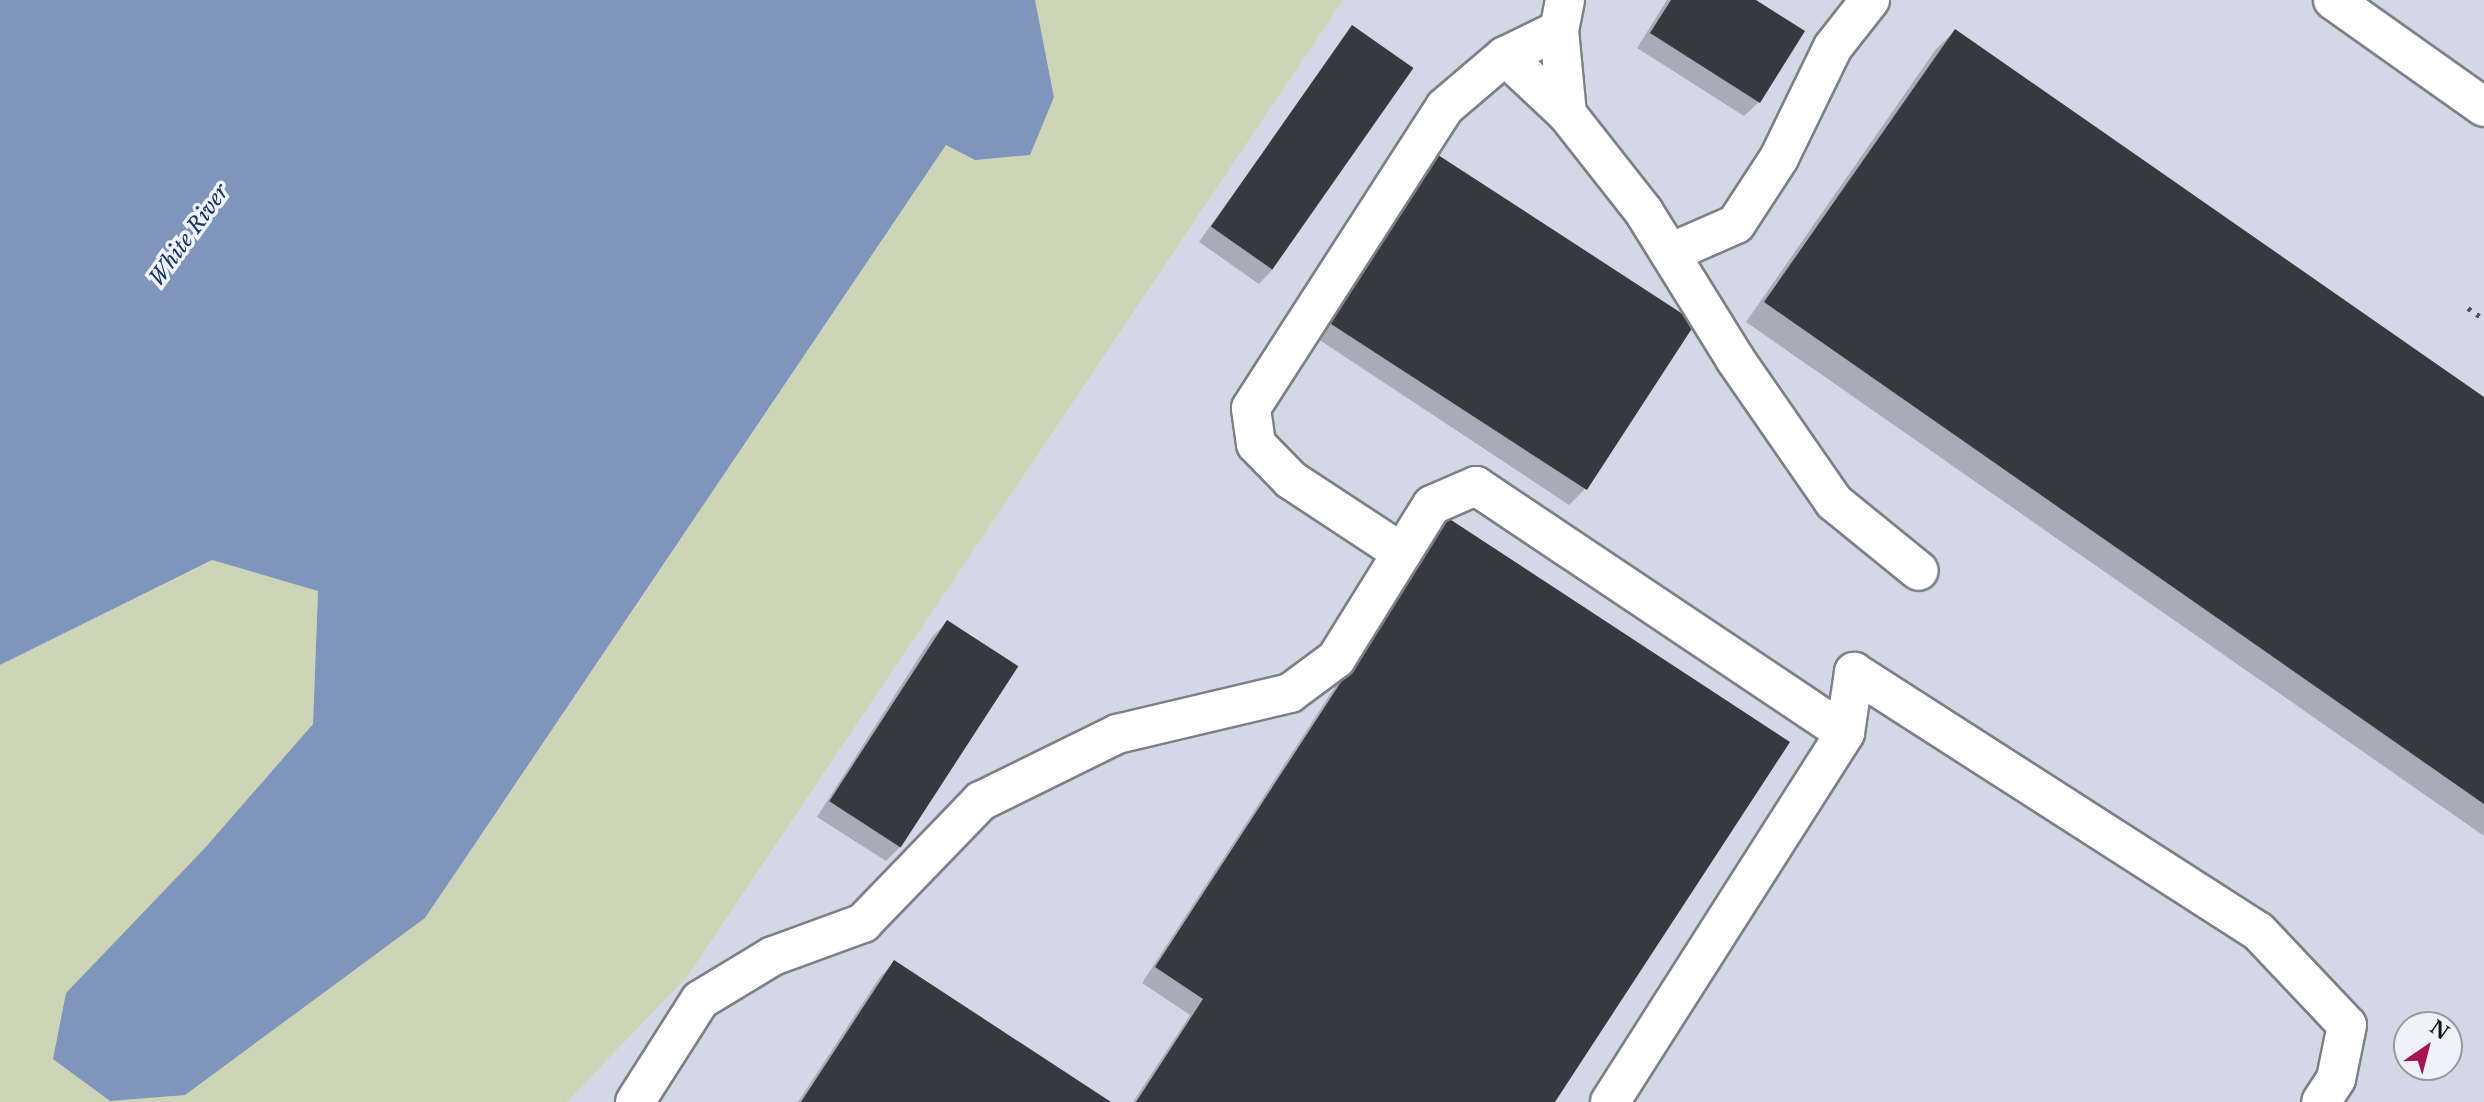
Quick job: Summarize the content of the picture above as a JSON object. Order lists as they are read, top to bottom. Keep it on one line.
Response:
{"water":["White River"],"north":"top right"}
